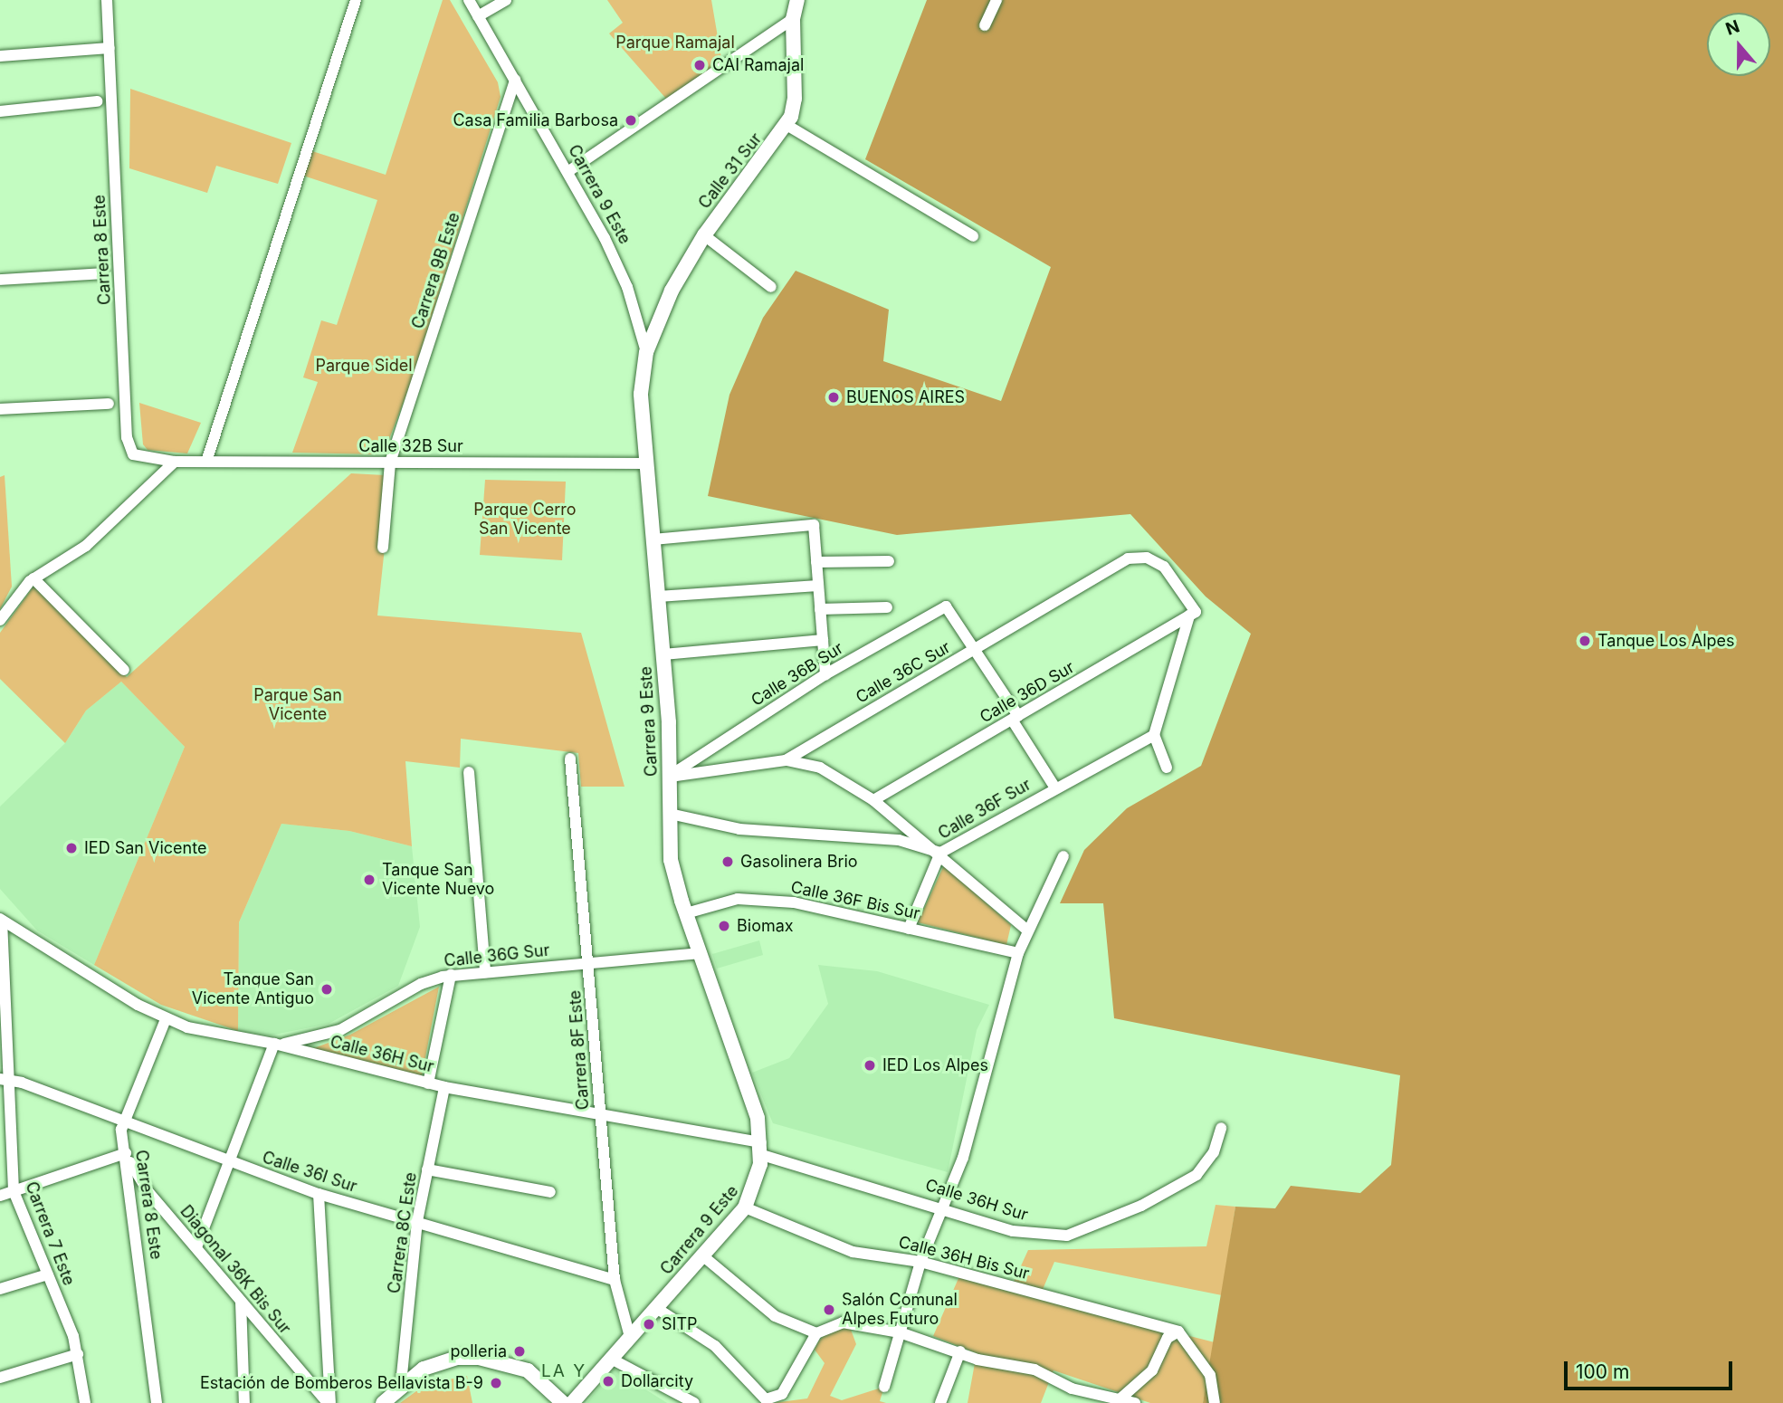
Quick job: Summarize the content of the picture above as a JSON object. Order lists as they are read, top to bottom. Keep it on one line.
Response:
{"streets":{"main road":["Calle 31 Sur","Carrera 9 Este"],"street":["Carrera 8 Este","Carrera 9B Este","Calle 32B Sur","Calle 36C Sur","Calle 36B Sur","Calle 36D Sur","Calle 36F Sur","Calle 36F Bis Sur","Calle 36G Sur","Carrera 8F Este","Calle 36H Sur","Calle 36I Sur","Carrera 8C Este","Carrera 7 Este","Calle 36H Bis Sur","Diagonal 36K Bis Sur"]},"crossings":[["Calle 31 Sur","Carrera 9 Este"],["Carrera 9 Este","Carrera 9B Este"],["Carrera 9 Este","Calle 32B Sur"],["Carrera 9 Este","Calle 36C Sur"],["Carrera 9 Este","Calle 36B Sur"],["Carrera 9 Este","Calle 36F Sur"],["Carrera 9 Este","Calle 36F Bis Sur"],["Carrera 9 Este","Calle 36G Sur"],["Carrera 9 Este","Carrera 8F Este"],["Carrera 9 Este","Calle 36H Sur"],["Carrera 9 Este","Calle 36H Bis Sur"],["Carrera 8 Este","Calle 32B Sur"],["Carrera 8 Este","Calle 36I Sur"],["Carrera 8 Este","Diagonal 36K Bis Sur"],["Carrera 9B Este","Calle 32B Sur"],["Calle 36C Sur","Calle 36B Sur"],["Calle 36C Sur","Calle 36D Sur"],["Calle 36G Sur","Carrera 8F Este"],["Calle 36G Sur","Calle 36H Sur"],["Carrera 8F Este","Calle 36H Sur"],["Carrera 8F Este","Calle 36I Sur"],["Calle 36H Sur","Carrera 8C Este"],["Calle 36H Sur","Carrera 7 Este"],["Calle 36I Sur","Carrera 8C Este"],["Calle 36I Sur","Carrera 7 Este"]],"districts":["LA Y"],"parks":["Parque Ramajal","Parque Sidel","Parque Cerro San Vicente","Parque San Vicente"],"places":["CAI Ramajal","Casa Familia Barbosa","BUENOS AIRES","Tanque Los Alpes","IED San Vicente","Gasolinera Brio","Tanque San Vicente Nuevo","Biomax","Tanque San Vicente Antiguo","IED Los Alpes","Salón Comunal Alpes Futuro","SITP","polleria","Dollarcity","Estación de Bomberos Bellavista B-9"],"scale_bar":"100 m","north":"top"}
